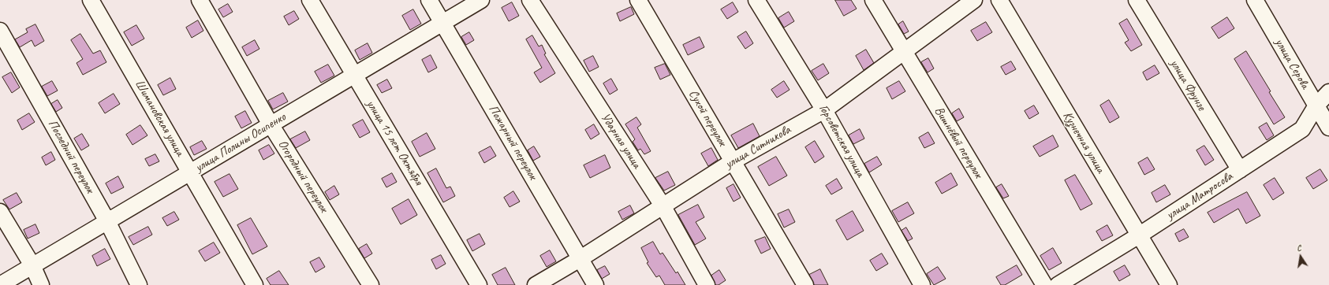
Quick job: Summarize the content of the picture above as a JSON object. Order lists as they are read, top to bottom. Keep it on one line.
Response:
{"streets":{"street":["улица Серова","улица Фрунзе","Шимановская улица","Сухой переулок","Ударная улица","Горсоветская улица","улица Полины Осипенко","улица 15 лет Октября","Пожарный переулок","Вишнёвый переулок","Кузнечная улица","улица Ситникова","Последний переулок","Огородный переулок","улица Матросова"]},"crossings":[["улица Серова","улица Матросова"],["улица Фрунзе","улица Матросова"],["Шимановская улица","улица Полины Осипенко"],["Сухой переулок","улица Ситникова"],["Ударная улица","улица Ситникова"],["Горсоветская улица","улица Ситникова"],["улица Полины Осипенко","улица 15 лет Октября"],["улица Полины Осипенко","Пожарный переулок"],["улица Полины Осипенко","Последний переулок"],["улица Полины Осипенко","Огородный переулок"],["Пожарный переулок","улица Ситникова"],["Вишнёвый переулок","улица Ситникова"],["Кузнечная улица","улица Матросова"]],"north":"top"}
